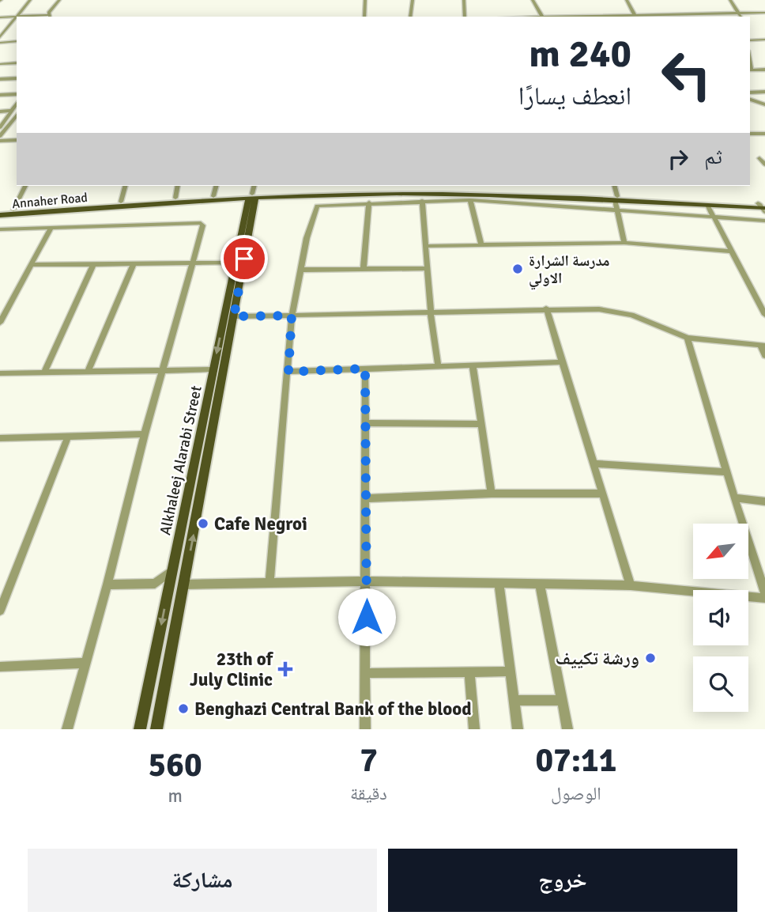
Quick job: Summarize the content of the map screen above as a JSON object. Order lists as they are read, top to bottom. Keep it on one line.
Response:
{"streets":{"main road":["Annaher Road","Alkhaleej Alarabi Street"]},"crossings":[["Annaher Road","Alkhaleej Alarabi Street"]],"places":{"other":["مدرسة الشرارة الاولي","Cafe Negroi","ورشة تكييف","Benghazi Central Bank of the blood"],"health":["23th of July Clinic"]},"north":"bottom left","page":{"turn":["240 m","انعطف يسارًا"],"then":"ثم","eta":["07:11","الوصول","7","دقيقة","560","m"],"buttons":["خروج","مشاركة"]}}
